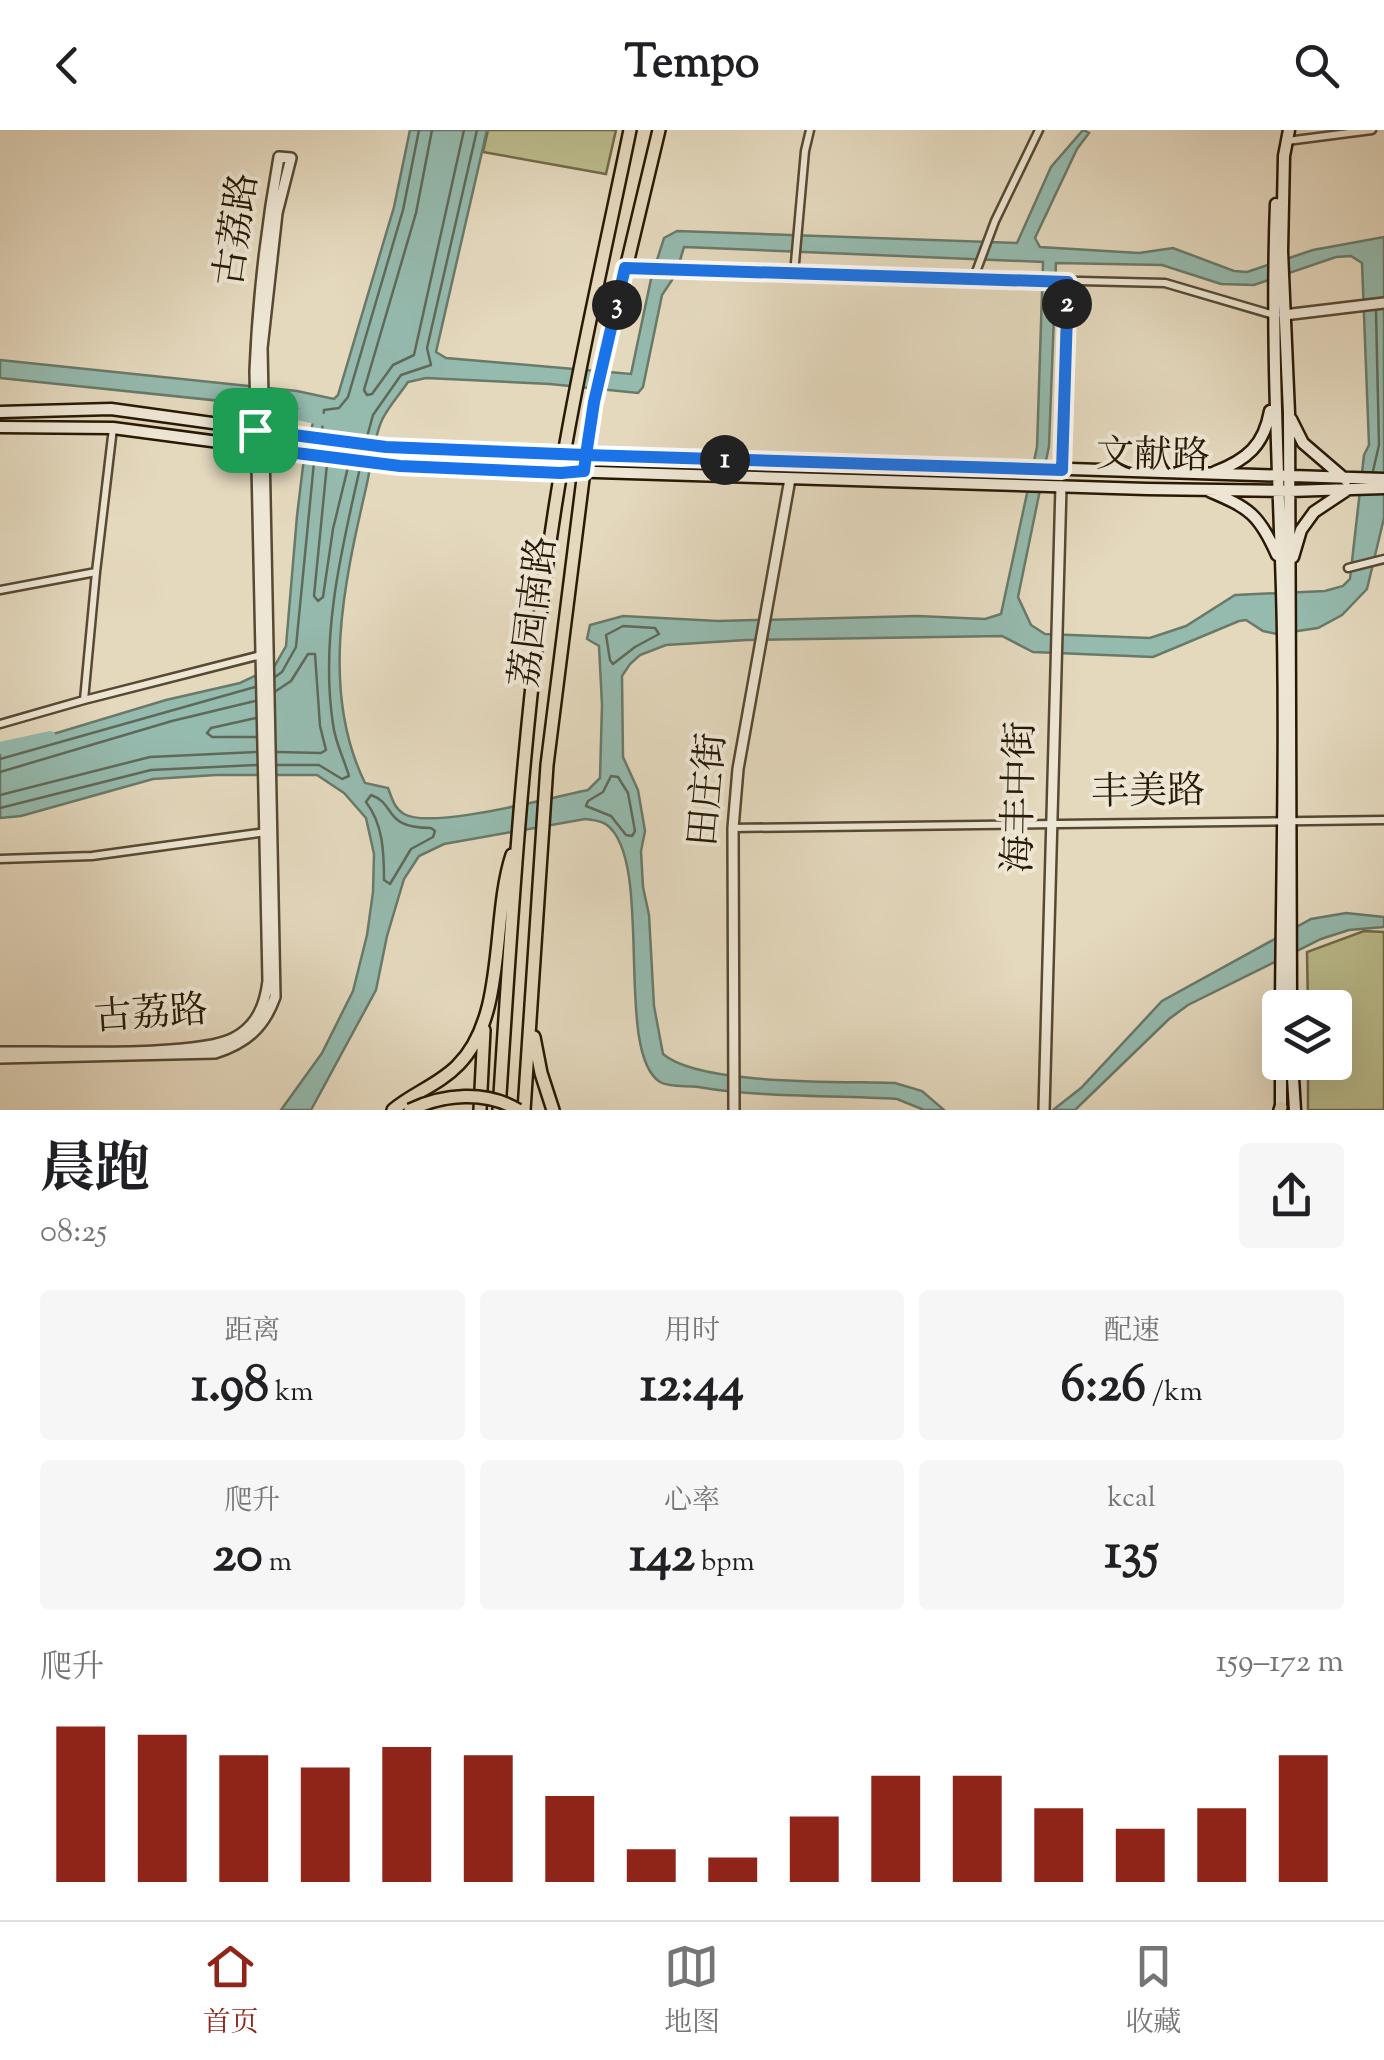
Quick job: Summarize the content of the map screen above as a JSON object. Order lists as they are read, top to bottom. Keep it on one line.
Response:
{"streets":{"main road":["文献路","荔园南路"],"street":["古荔路","田庄街","丰美路","海丰中街"]},"crossings":[["古荔路","文献路"],["文献路","荔园南路"],["文献路","田庄街"],["文献路","海丰中街"],["田庄街","丰美路"],["丰美路","海丰中街"]],"page":{"header":"Tempo","pins":["2","3","1"],"heading":["晨跑","08:25"],"stats":[["距离","1.98 km"],["用时","12:44"],["配速","6:26 /km"],["爬升","20 m"],["心率","142 bpm"],["kcal","135"]],"chart":["爬升","159–172 m"],"tabs":["首页","地图","收藏"]}}
